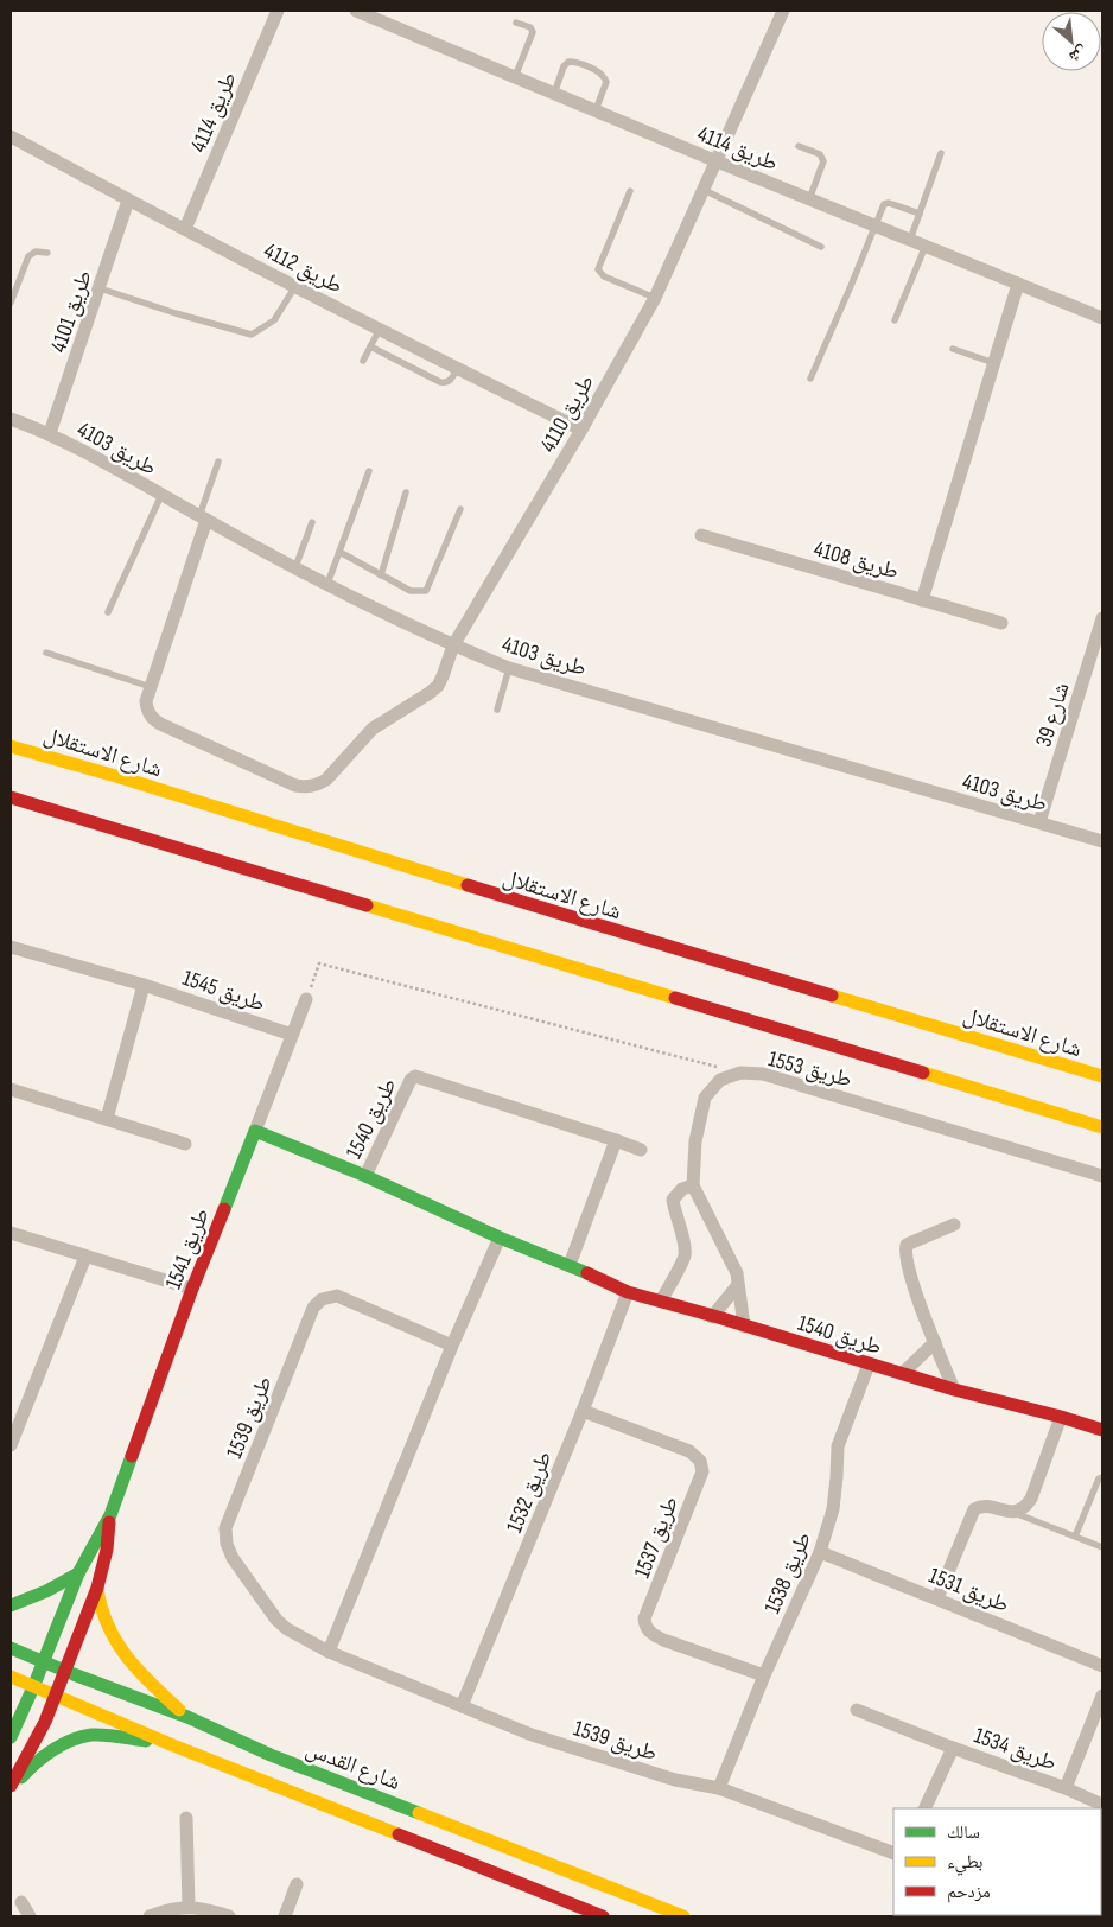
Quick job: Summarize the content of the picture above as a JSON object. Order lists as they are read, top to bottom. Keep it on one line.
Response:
{"streets":{"main road":["شارع الاستقلال","طريق 1540","طريق 1541","شارع القدس"],"street":["طريق 4114","طريق 4112","طريق 4101","طريق 4110","طريق 4103","طريق 4108","شارع 39","طريق 1545","طريق 1553","طريق 1539","طريق 1532","طريق 1537","طريق 1538","طريق 1531","طريق 1534"]},"crossings":[["طريق 4114","طريق 4112"],["طريق 4114","طريق 4110"],["طريق 4112","طريق 4101"],["طريق 4112","طريق 4110"],["طريق 4101","طريق 4103"],["طريق 4110","طريق 4103"],["طريق 4103","شارع 39"],["طريق 1545","طريق 1541"],["طريق 1553","طريق 1540"],["طريق 1540","طريق 1541"],["طريق 1540","طريق 1532"],["طريق 1540","طريق 1538"],["طريق 1541","شارع القدس"],["طريق 1539","طريق 1532"],["طريق 1539","طريق 1538"],["طريق 1532","طريق 1537"],["طريق 1537","طريق 1538"],["طريق 1538","طريق 1531"]],"legend":["سالك","بطيء","مزدحم"],"north":"bottom right"}
